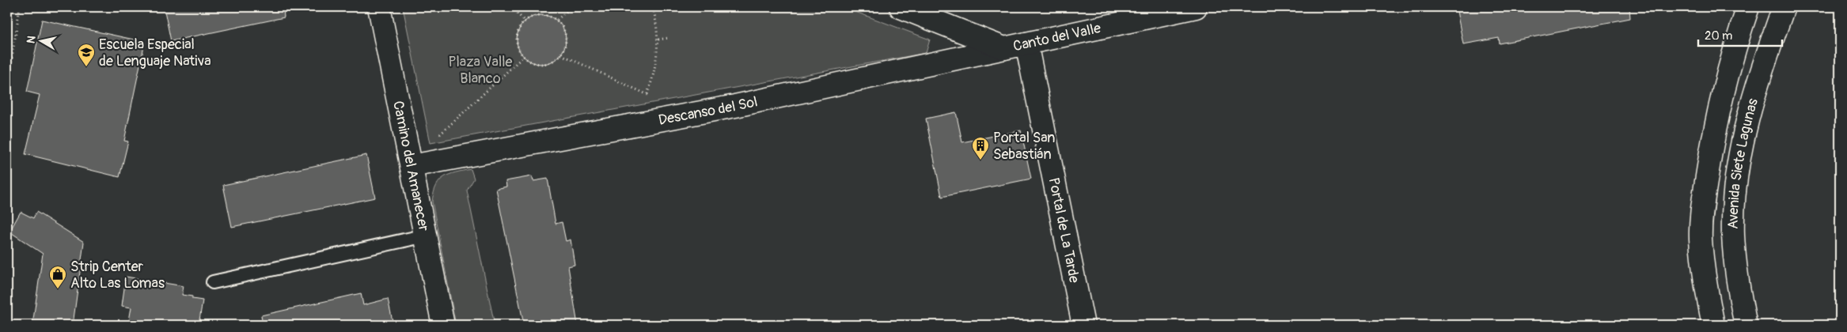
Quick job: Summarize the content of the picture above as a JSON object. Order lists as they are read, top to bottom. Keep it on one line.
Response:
{"streets":{"street":["Canto del Valle","Descanso del Sol","Avenida Siete Lagunas","Camino del Amanecer","Portal de La Tarde"]},"crossings":[["Canto del Valle","Descanso del Sol"],["Canto del Valle","Portal de La Tarde"],["Descanso del Sol","Camino del Amanecer"]],"parks":["Plaza Valle Blanco"],"places":{"school or university":["Escuela Especial de Lenguaje Nativa"],"building":["Portal San Sebastián"],"shop":["Strip Center Alto Las Lomas"]},"scale_bar":"20 m","north":"left"}
